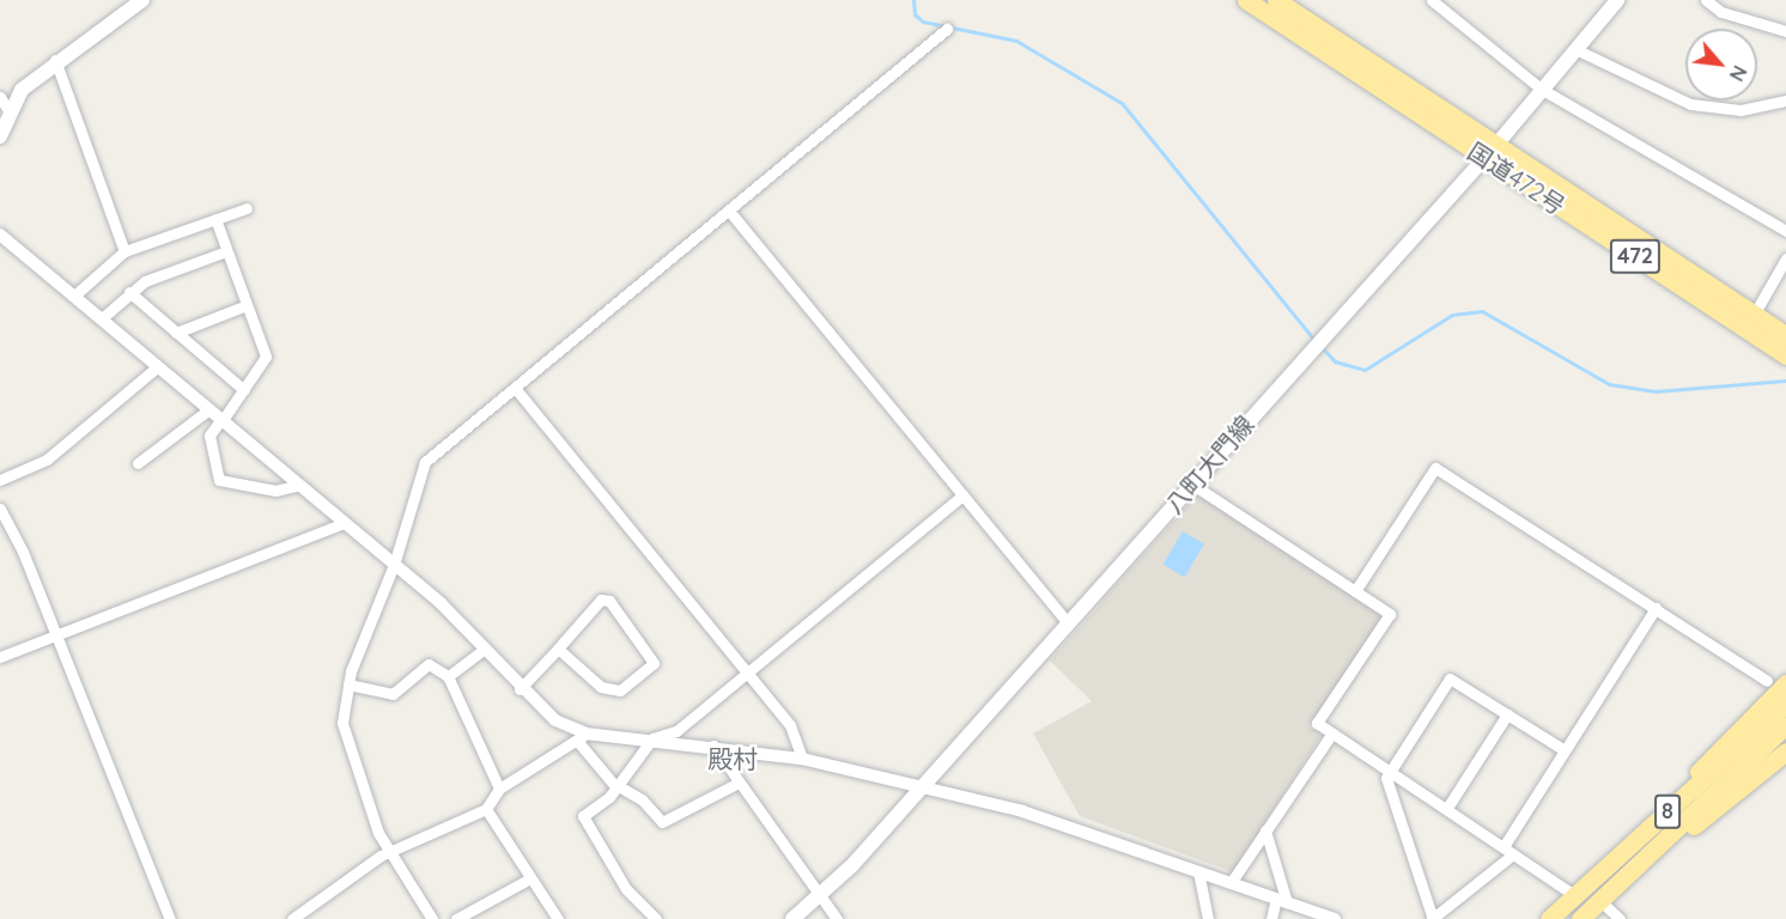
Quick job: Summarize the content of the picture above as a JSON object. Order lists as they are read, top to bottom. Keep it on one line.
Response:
{"streets":{"highway":["国道472号","472","8"],"main road":["八町大門線"]},"crossings":[["国道472号","八町大門線"]],"districts":["殿村"],"north":"bottom right"}
